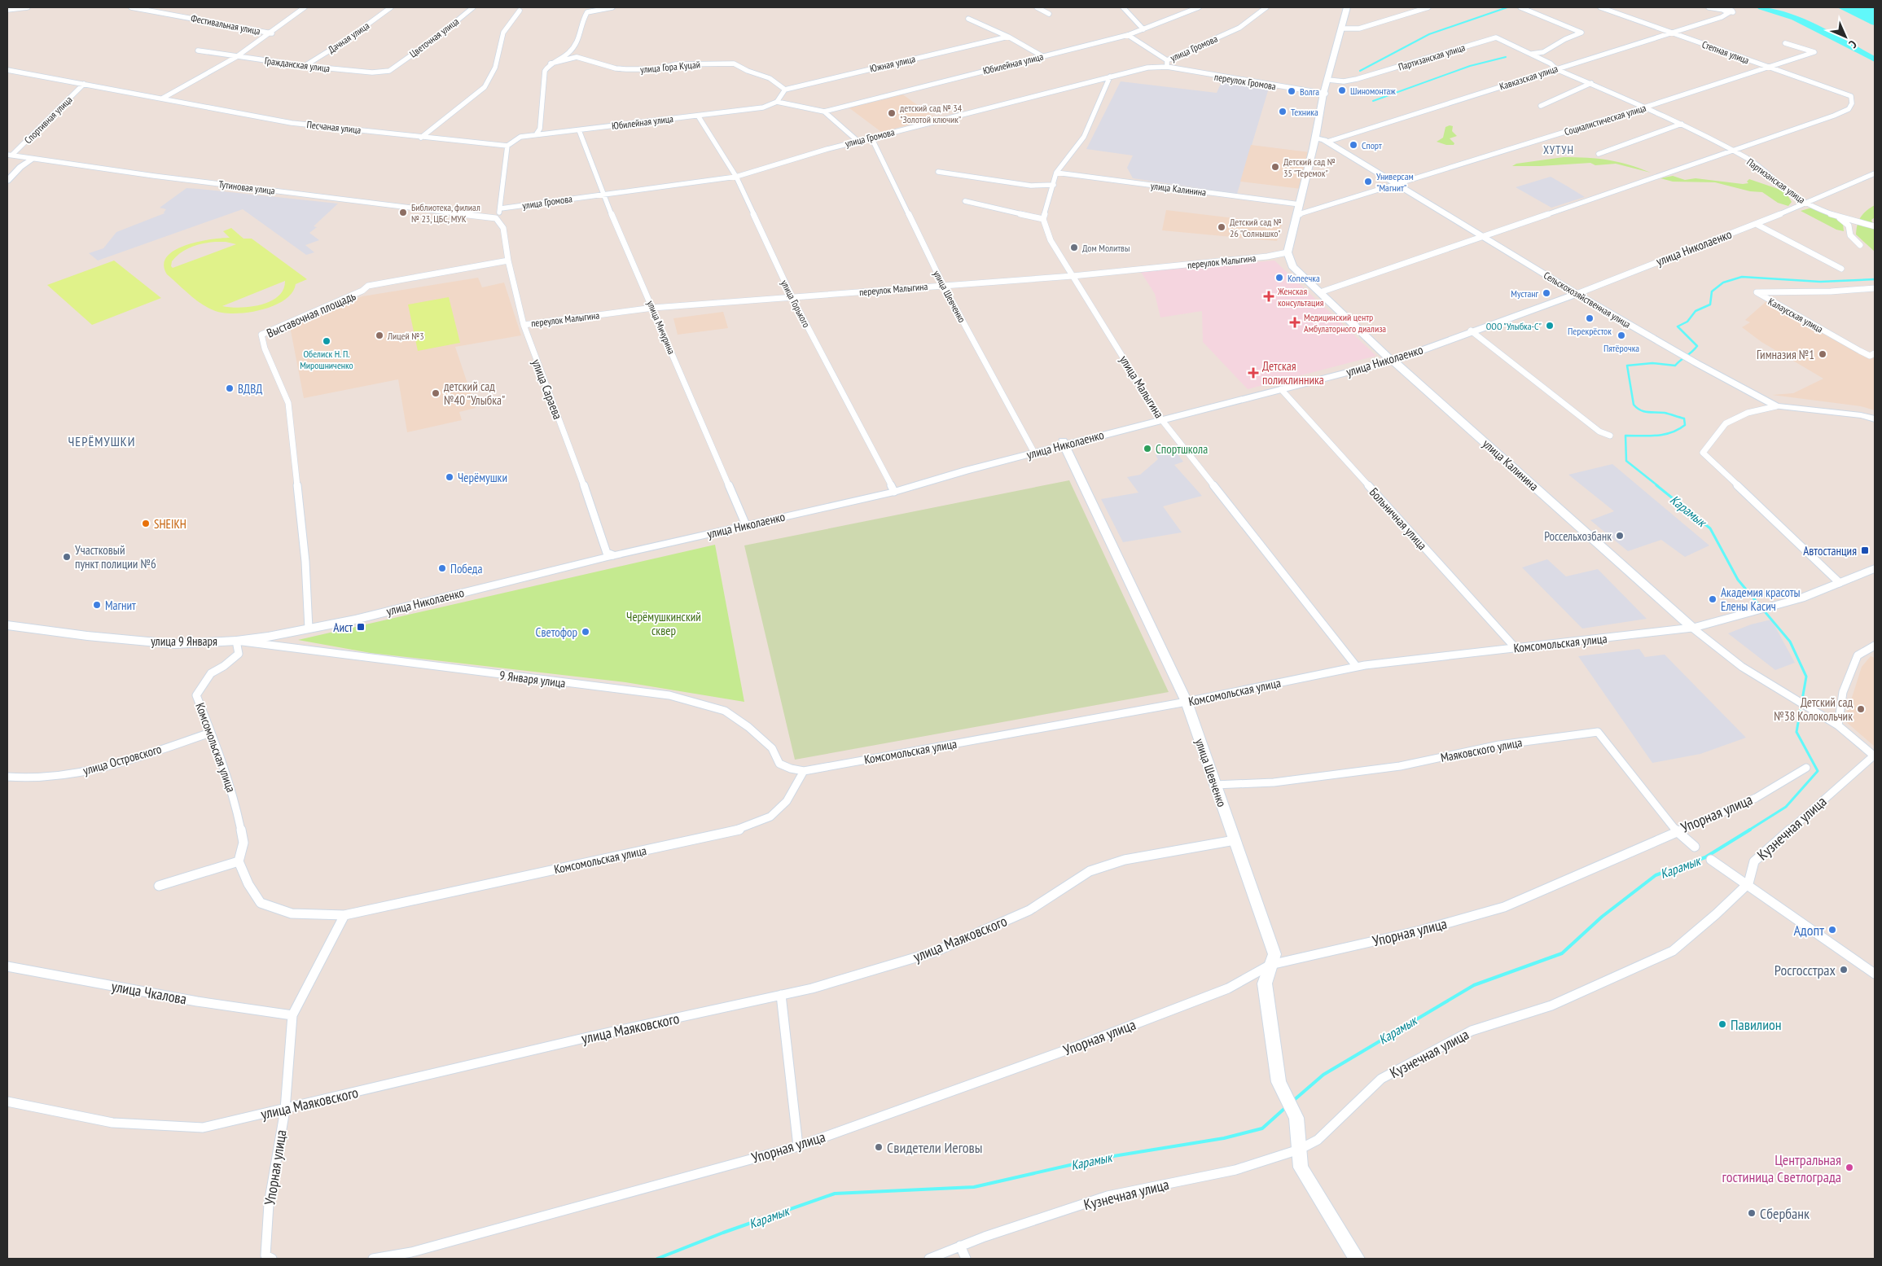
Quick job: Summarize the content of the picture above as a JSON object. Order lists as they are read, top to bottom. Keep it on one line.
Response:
{"streets":{"main road":["Спортивная улица","улица Калинина","улица Николаенко","улица Шевченко","Сельскохозяйственная улица","улица 9 Января","Комсомольская улица"],"street":["Фестивальная улица","Дачная улица","Цветочная улица","улица Громова","Степная улица","Партизанская улица","Южная улица","Юбилейная улица","Гражданская улица","улица Гора Куцай","Кавказская улица","переулок Громова","Социалистическая улица","Песчаная улица","Тутиновая улица","переулок Малыгина","улица Горького","Выставочная площадь","Калаусская улица","улица Мичурина","улица Малыгина","улица Сараева","Больничная улица","9 Января улица","Маяковского улица","улица Островского","Упорная улица","Кузнечная улица","улица Маяковского","улица Чкалова"]},"crossings":[["Дачная улица","Гражданская улица"],["Цветочная улица","Гражданская улица"],["улица Громова","переулок Громова"],["улица Громова","улица Шевченко"],["улица Громова","улица Горького"],["улица Громова","улица Мичурина"],["Степная улица","Кавказская улица"],["Степная улица","Социалистическая улица"],["Партизанская улица","Кавказская улица"],["Партизанская улица","Социалистическая улица"],["Партизанская улица","улица Николаенко"],["Южная улица","улица Гора Куцай"],["Юбилейная улица","Песчаная улица"],["Юбилейная улица","улица Горького"],["Юбилейная улица","улица Мичурина"],["Кавказская улица","Сельскохозяйственная улица"],["Спортивная улица","Песчаная улица"],["Спортивная улица","Тутиновая улица"],["Социалистическая улица","Сельскохозяйственная улица"],["Тутиновая улица","улица Сараева"],["улица Калинина","улица Николаенко"],["улица Калинина","переулок Малыгина"],["улица Калинина","Комсомольская улица"],["улица Николаенко","улица Шевченко"],["улица Николаенко","Сельскохозяйственная улица"],["улица Николаенко","улица Горького"],["улица Николаенко","Выставочная площадь"],["улица Николаенко","улица Мичурина"],["улица Николаенко","улица Малыгина"],["улица Николаенко","улица Сараева"],["улица Николаенко","Больничная улица"],["улица Николаенко","улица 9 Января"],["переулок Малыгина","улица Шевченко"],["переулок Малыгина","улица Горького"],["переулок Малыгина","улица Мичурина"],["переулок Малыгина","улица Малыгина"],["переулок Малыгина","улица Сараева"],["улица Шевченко","Комсомольская улица"],["улица Шевченко","Маяковского улица"],["улица Шевченко","Упорная улица"],["улица Шевченко","Кузнечная улица"],["улица Шевченко","улица Маяковского"],["Выставочная площадь","улица Сараева"],["Выставочная площадь","улица 9 Января"],["улица Малыгина","Комсомольская улица"],["Больничная улица","Комсомольская улица"],["улица 9 Января","Комсомольская улица"],["улица 9 Января","9 Января улица"],["Комсомольская улица","9 Января улица"],["Комсомольская улица","улица Островского"],["Комсомольская улица","Упорная улица"],["Маяковского улица","Упорная улица"],["Упорная улица","улица Маяковского"],["Упорная улица","улица Чкалова"]],"districts":["ХУТУН","ЧЕРЁМУШКИ"],"water":["Карамык"],"parks":["Черёмушкинский сквер"],"places":{"other":["Шиномонтаж","Волга","Техника","детский сад № 34 \"Золотой ключик\"","Спорт","Детский сад № 35 \"Теремок\"","Универсам \"Магнит\"","Библиотека, филиал № 23, ЦБС, МУК","Детский сад № 26 \"Солнышко\"","Дом Молитвы","Копеечка","Мустанг","Перекрёсток","ООО \"Улыбка-С\"","Лицей №3","Пятёрочка","Обелиск Н. П. Мирошниченко","Гимназия №1","ВДВД","детский сад №40 \"Улыбка\"","Спортшкола","Черёмушки","SHEIKH","Россельхозбанк","Участковый пункт полиции №6","Победа","Академия красоты Елены Касич","Магнит","Светофор","Детский сад №38 Колокольчик","Адопт","Росгосстрах","Павилион","Свидетели Иеговы","Центральная гостиница Светлограда","Сбербанк"],"health":["Женская консультация","Медицинский центр Амбулаторного диализа","Детская поликлинника"],"transit":["Автостанция","Аист"]},"north":"bottom right"}
